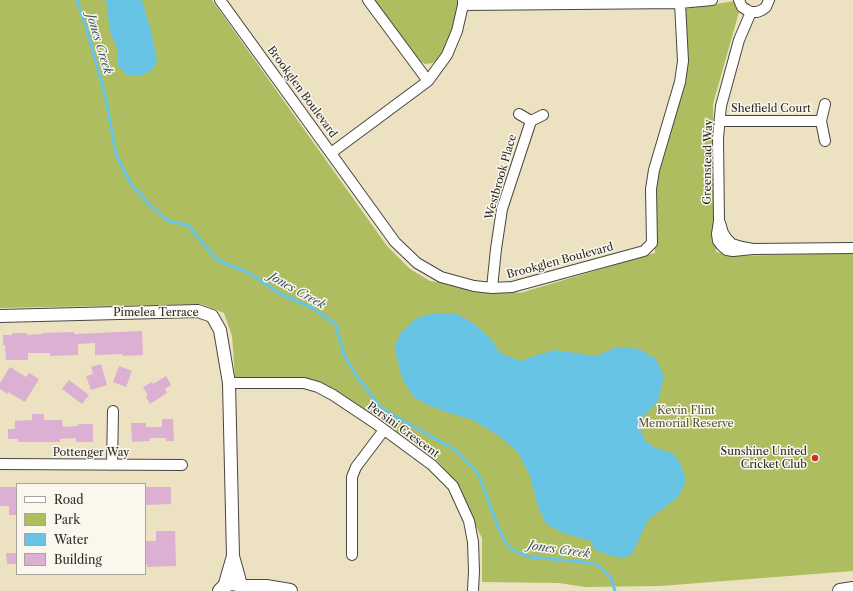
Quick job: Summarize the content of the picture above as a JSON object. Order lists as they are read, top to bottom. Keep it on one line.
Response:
{"streets":{"street":["Brookglen Boulevard","Sheffield Court","Greenstead Way","Westbrook Place","Pimelea Terrace","Persini Crescent","Pottenger Way"]},"crossings":[["Brookglen Boulevard","Westbrook Place"],["Sheffield Court","Greenstead Way"],["Pimelea Terrace","Persini Crescent"]],"water":["Jones Creek"],"parks":["Kevin Flint Memorial Reserve"],"places":["Sunshine United Cricket Club"],"legend":["Road","Park","Water","Building"]}
